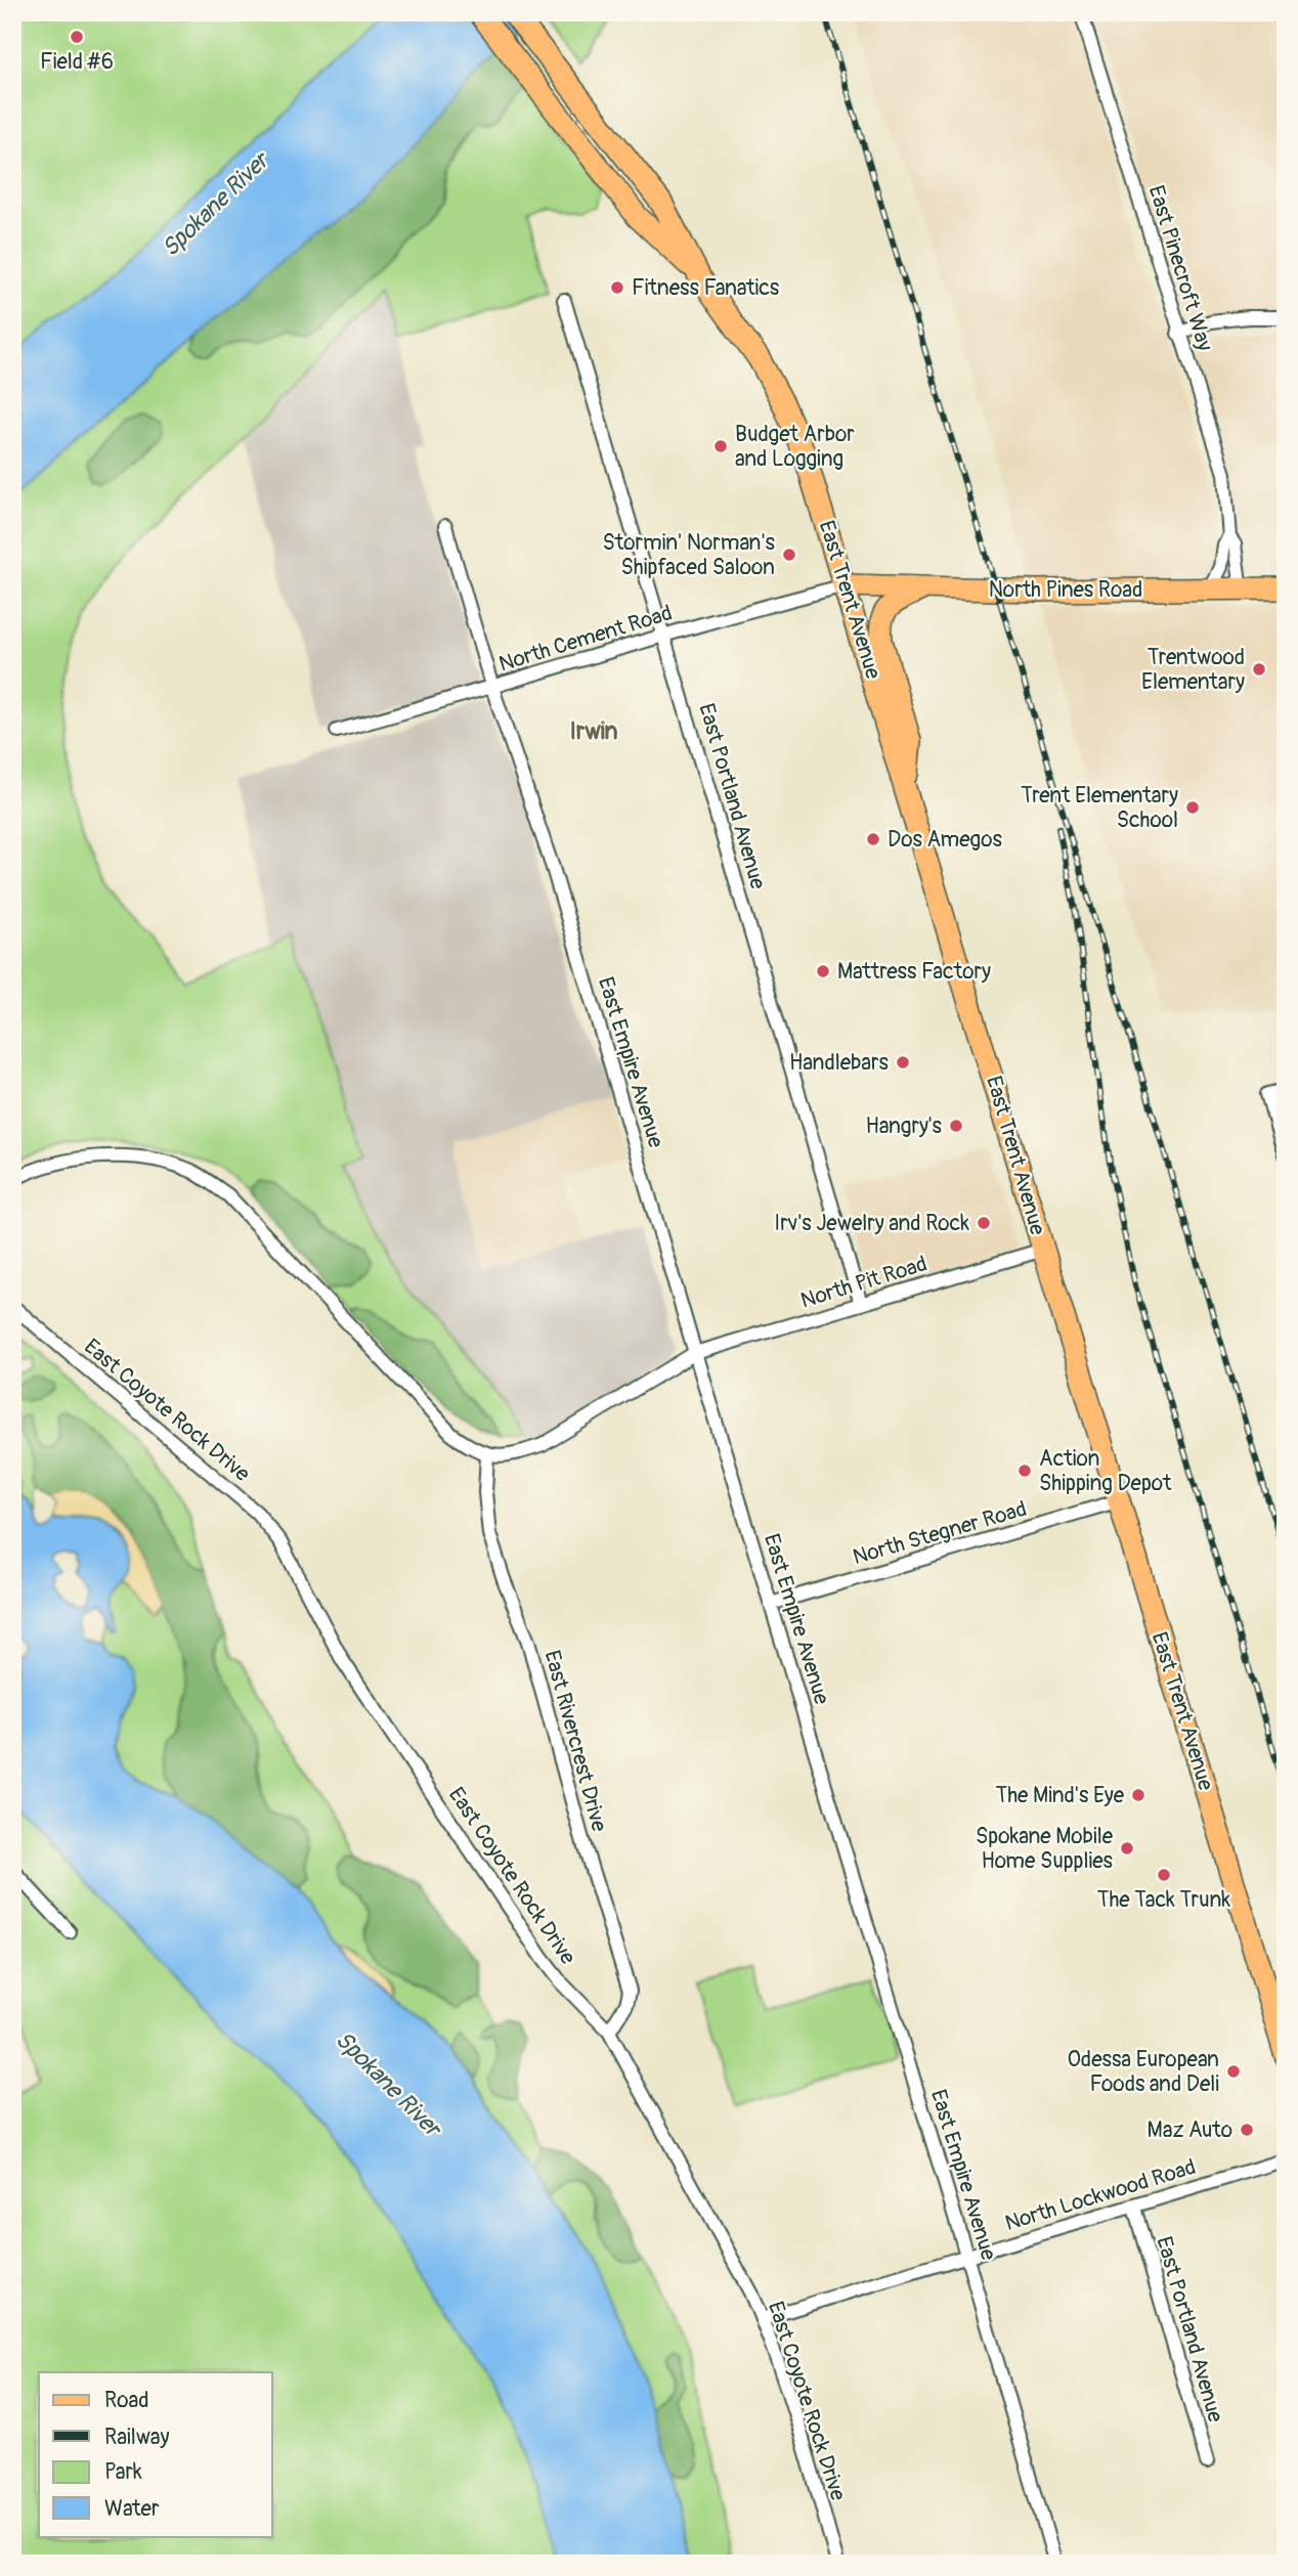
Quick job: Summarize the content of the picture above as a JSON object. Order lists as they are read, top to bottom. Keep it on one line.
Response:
{"streets":{"main road":["North Pines Road","East Trent Avenue"],"street":["East Pinecroft Way","North Cement Road","East Portland Avenue","East Empire Avenue","North Pit Road","East Coyote Rock Drive","North Stegner Road","East Rivercrest Drive","North Lockwood Road"]},"crossings":[["East Pinecroft Way","North Pines Road"],["North Pines Road","East Trent Avenue"],["North Pines Road","North Cement Road"],["East Trent Avenue","North Cement Road"],["East Trent Avenue","North Pit Road"],["East Trent Avenue","North Stegner Road"],["North Cement Road","East Portland Avenue"],["North Cement Road","East Empire Avenue"],["East Portland Avenue","North Pit Road"],["East Portland Avenue","North Lockwood Road"],["East Empire Avenue","North Pit Road"],["East Empire Avenue","North Stegner Road"],["East Empire Avenue","North Lockwood Road"],["East Coyote Rock Drive","East Rivercrest Drive"],["East Coyote Rock Drive","North Lockwood Road"]],"districts":["Irwin"],"water":["Spokane River"],"places":["Field #6","Fitness Fanatics","Budget Arbor and Logging","Stormin' Norman's Shipfaced Saloon","Trentwood Elementary","Trent Elementary School","Dos Amegos","Mattress Factory","Handlebars","Hangry's","Irv's Jewelry and Rock","Action Shipping Depot","The Mind's Eye","Spokane Mobile Home Supplies","The Tack Trunk","Odessa European Foods and Deli","Maz Auto"],"legend":["Road","Railway","Park","Water"]}
